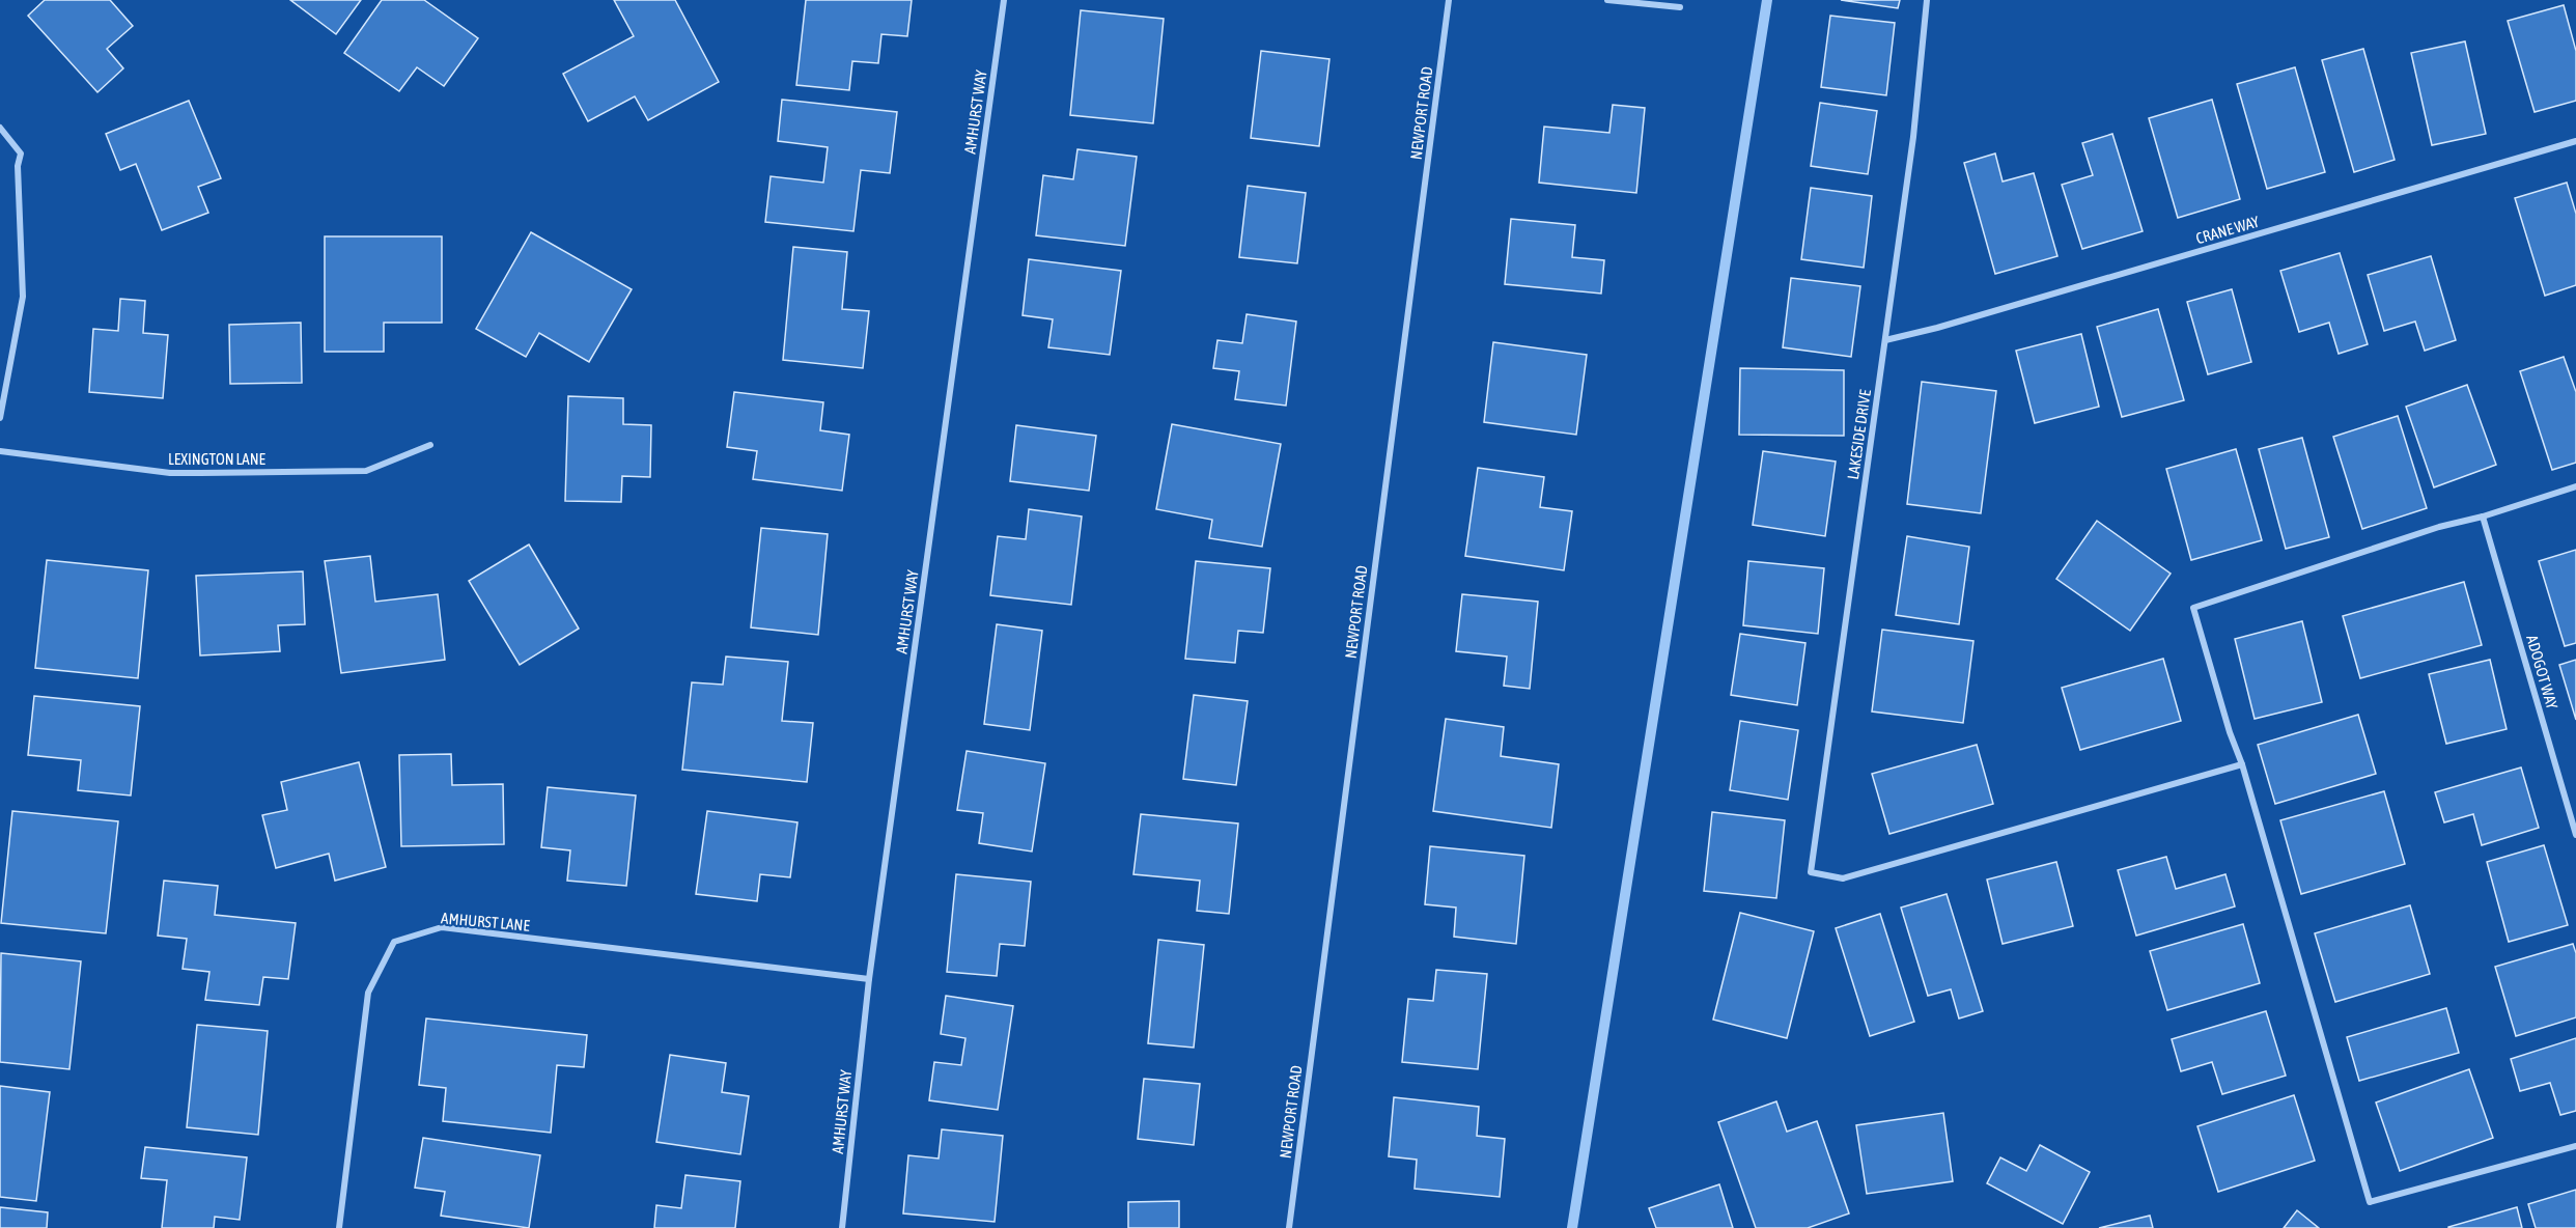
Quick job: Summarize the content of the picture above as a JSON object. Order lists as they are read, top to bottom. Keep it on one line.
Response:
{"streets":{"street":["AMHURST WAY","NEWPORT ROAD","CRANE WAY","LAKESIDE DRIVE","LEXINGTON LANE","ADOGOT WAY","AMHURST LANE"]},"crossings":[["AMHURST WAY","AMHURST LANE"],["CRANE WAY","LAKESIDE DRIVE"]]}
